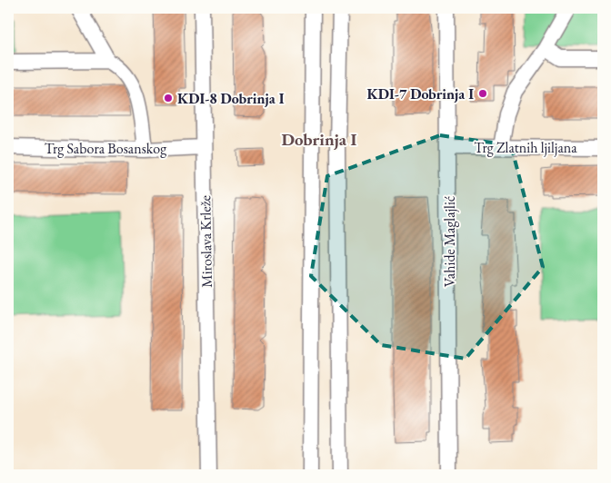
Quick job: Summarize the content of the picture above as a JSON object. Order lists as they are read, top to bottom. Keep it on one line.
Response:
{"streets":{"street":["Trg Zlatnih ljiljana","Trg Sabora Bosanskog","Miroslava Krleže","Vahide Maglajlić"]},"crossings":[["Trg Zlatnih ljiljana","Vahide Maglajlić"],["Trg Sabora Bosanskog","Miroslava Krleže"]],"districts":["Dobrinja I"],"places":["KDI-7 Dobrinja I","KDI-8 Dobrinja I"]}
